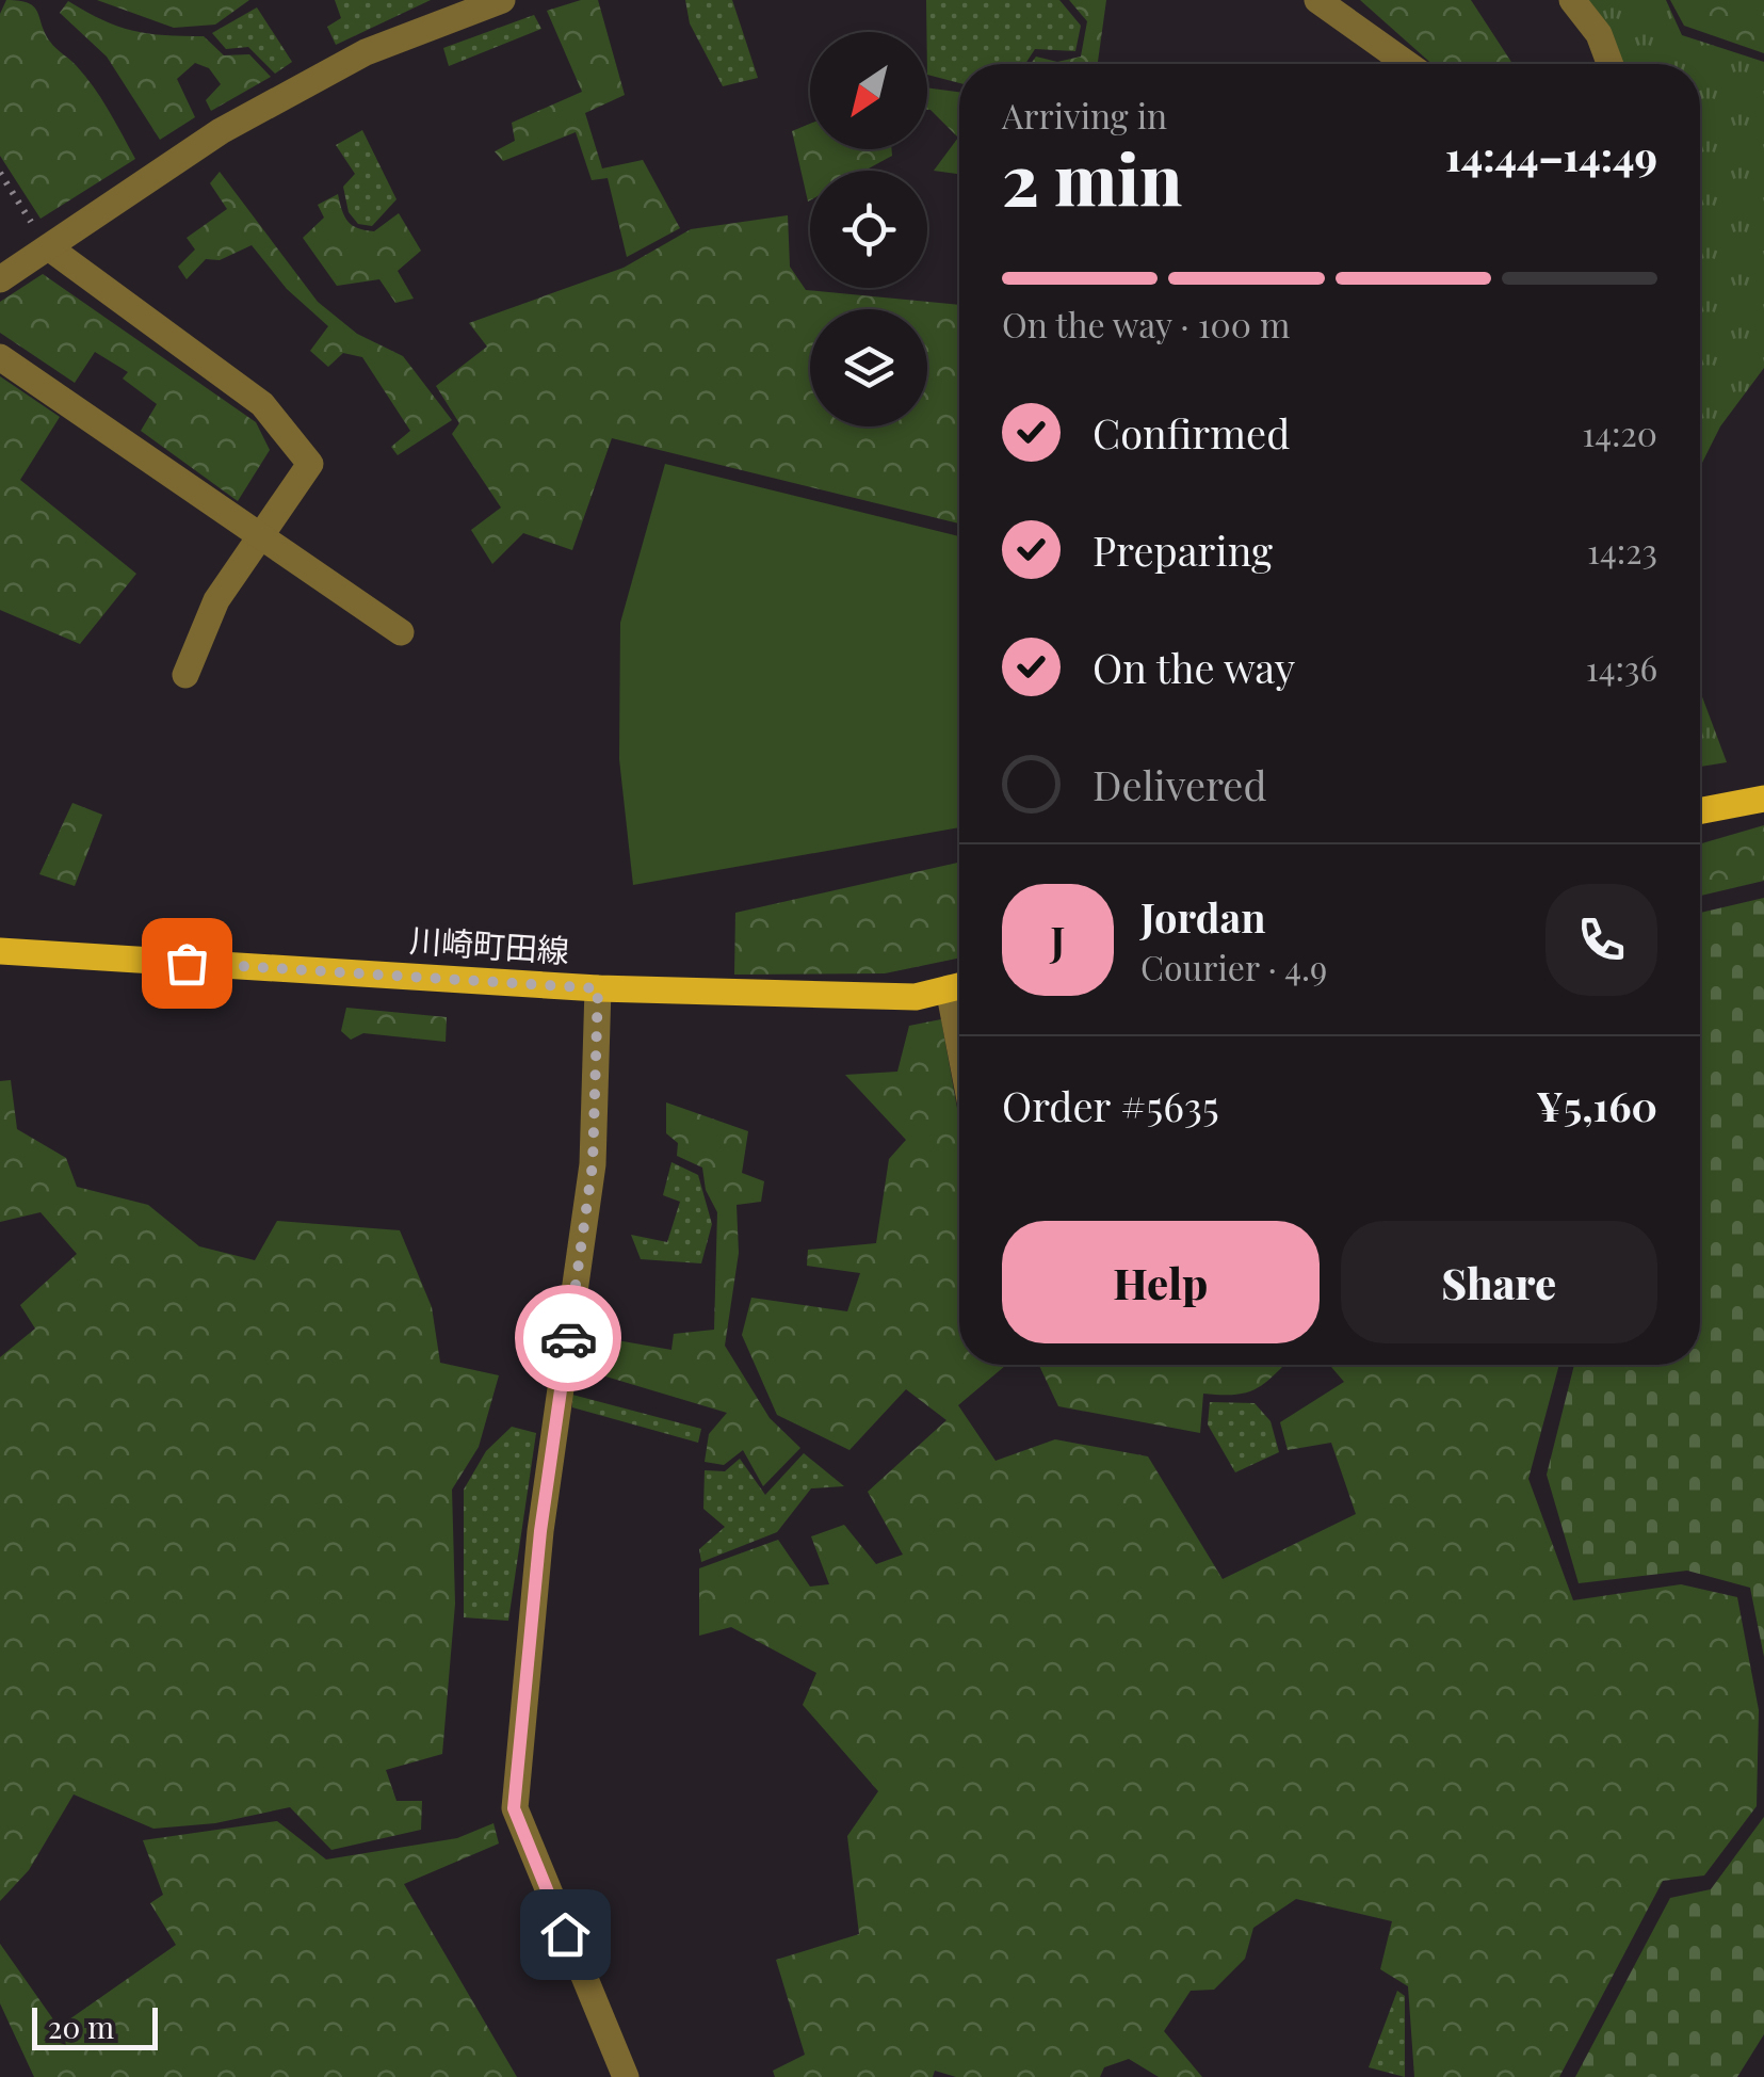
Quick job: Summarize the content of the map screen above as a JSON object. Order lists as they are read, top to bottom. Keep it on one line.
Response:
{"streets":{"main road":["川崎町田線"]},"scale_bar":"20 m","north":"bottom left","page":{"heading":["2 min","Arriving in","14:44–14:49"],"panel":["Jordan","Courier · 4.9","Order #5635","¥5,160"],"bar":"On the way · 100 m","list":[["Confirmed","14:20"],["Preparing","14:23"],["On the way","14:36"],"Delivered"],"round":"J","buttons":["Help","Share"],"scale":"20 m"}}
